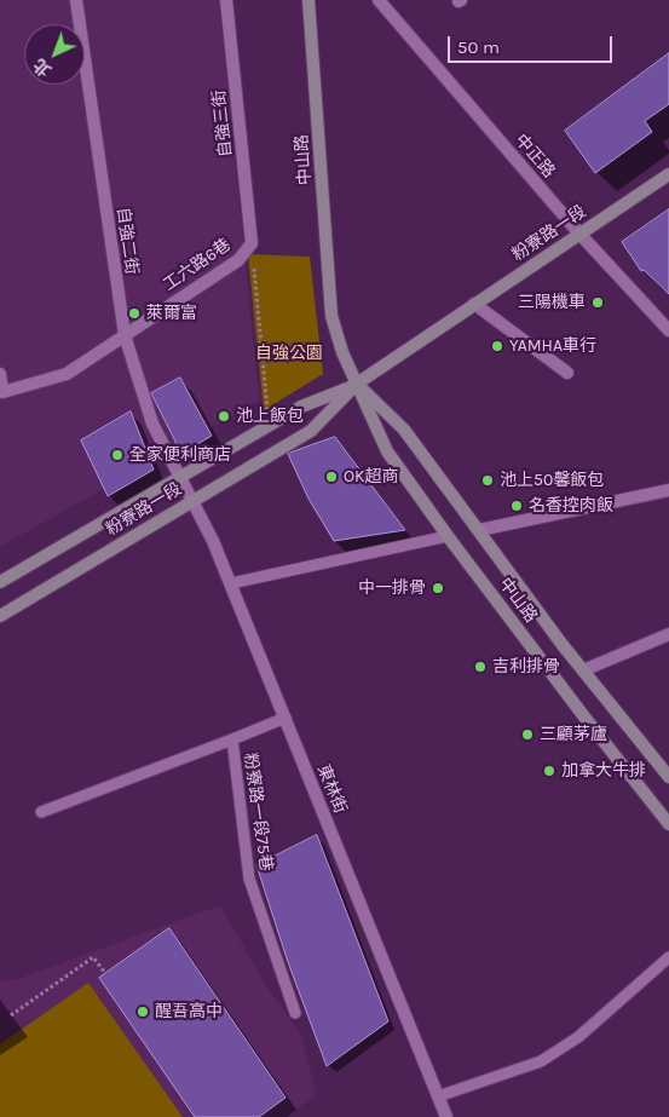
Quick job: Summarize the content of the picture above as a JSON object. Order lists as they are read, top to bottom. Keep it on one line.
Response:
{"streets":{"main road":["中山路","粉寮路一段"],"street":["自強三街","中正路","自強二街","工六路6巷","東林街"],"lane":["粉寮路一段75巷"]},"crossings":[["自強三街","工六路6巷"],["中正路","粉寮路一段"],["中山路","粉寮路一段"],["粉寮路一段","自強二街"],["粉寮路一段","東林街"],["自強二街","工六路6巷"],["自強二街","東林街"],["東林街","粉寮路一段75巷"]],"parks":["自強公園"],"places":["三陽機車","萊爾富","YAMHA車行","池上飯包","全家便利商店","OK超商","池上50馨飯包","名香控肉飯","中一排骨","吉利排骨","三顧茅廬","加拿大牛排","醒吾高中"],"scale_bar":"50 m","north":"bottom left"}
